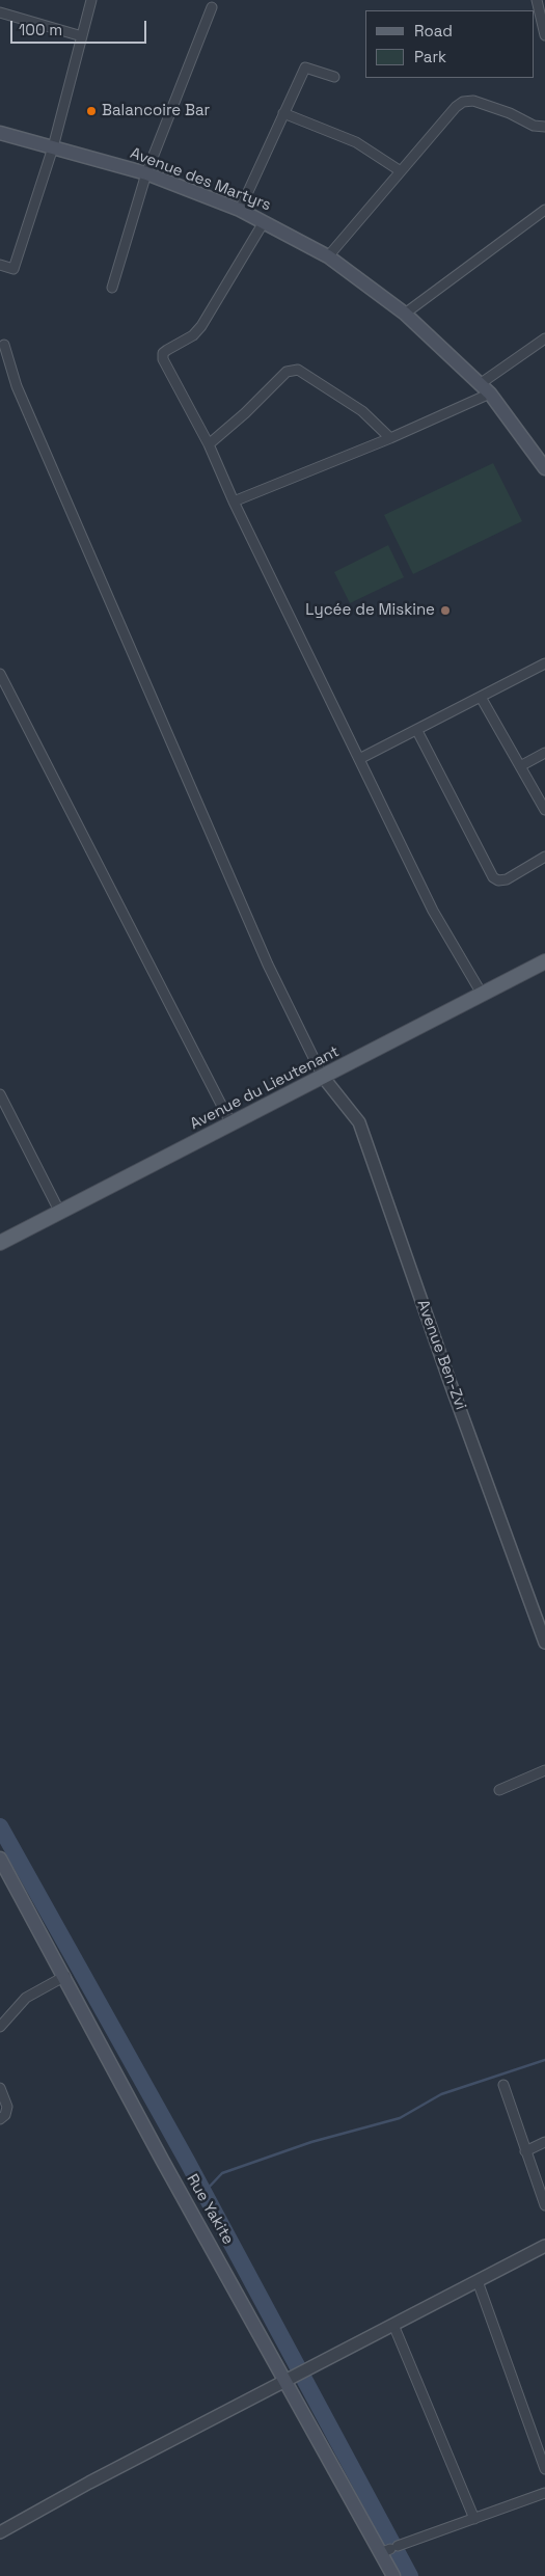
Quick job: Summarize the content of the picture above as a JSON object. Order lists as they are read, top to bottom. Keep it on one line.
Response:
{"streets":{"main road":["Avenue des Martyrs","Avenue du Lieutenant","Rue Yakite"],"street":["Avenue Ben-Zvi"]},"crossings":[["Avenue du Lieutenant","Avenue Ben-Zvi"]],"places":["Balancoire Bar","Lycée de Miskine"],"legend":["Road","Park"],"scale_bar":"100 m"}
